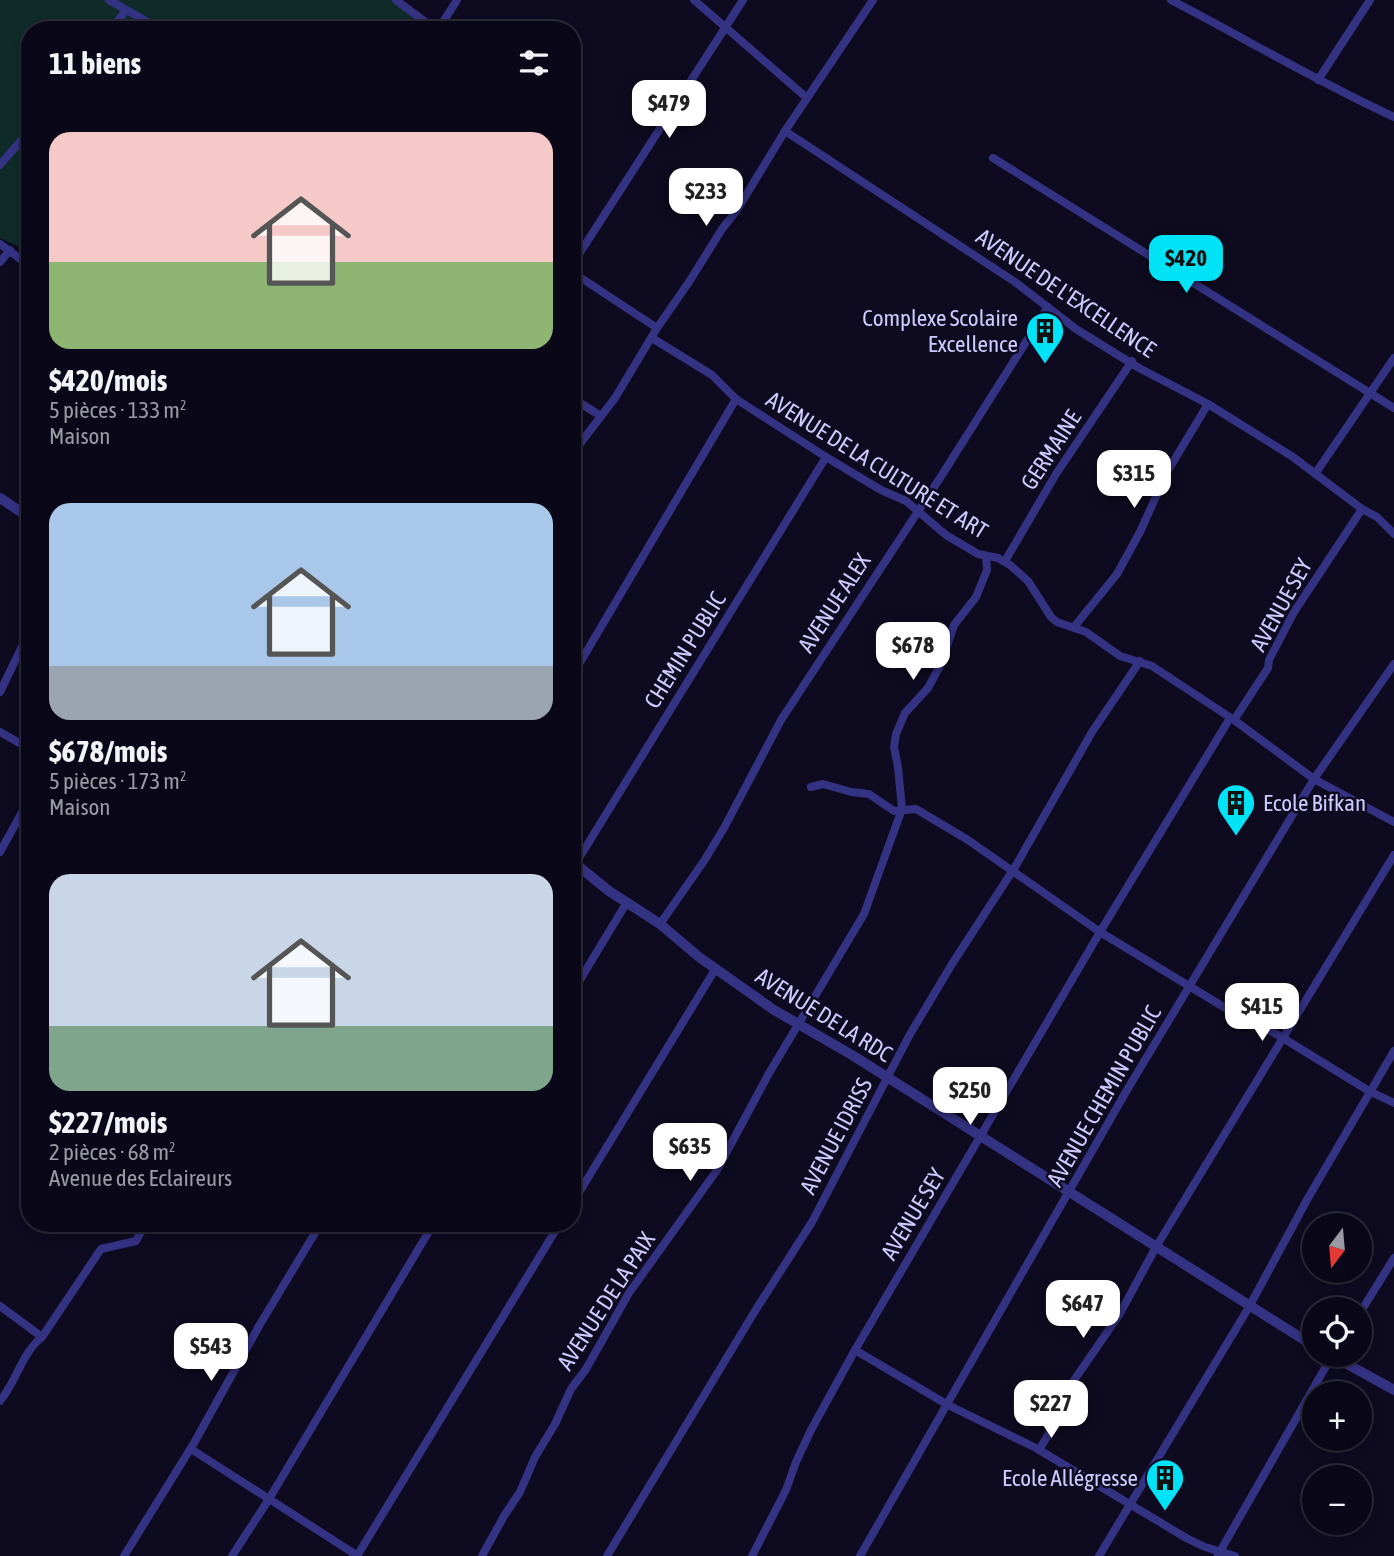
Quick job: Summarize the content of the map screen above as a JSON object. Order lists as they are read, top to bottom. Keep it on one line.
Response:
{"streets":{"street":["AVENUE DE L'EXCELLENCE","GERMAINE","AVENUE DE LA CULTURE ET ART","AVENUE ALEX","AVENUE SEY","CHEMIN PUBLIC","AVENUE DE LA RDC","AVENUE CHEMIN PUBLIC","AVENUE IDRISS","AVENUE DE LA PAIX"]},"crossings":[["AVENUE DE L'EXCELLENCE","GERMAINE"],["AVENUE DE L'EXCELLENCE","AVENUE ALEX"],["AVENUE DE L'EXCELLENCE","AVENUE SEY"],["GERMAINE","AVENUE DE LA CULTURE ET ART"],["AVENUE DE LA CULTURE ET ART","AVENUE ALEX"],["AVENUE DE LA CULTURE ET ART","AVENUE SEY"],["AVENUE DE LA CULTURE ET ART","CHEMIN PUBLIC"],["AVENUE DE LA CULTURE ET ART","AVENUE CHEMIN PUBLIC"],["AVENUE DE LA CULTURE ET ART","AVENUE IDRISS"],["AVENUE ALEX","AVENUE DE LA RDC"],["AVENUE SEY","AVENUE DE LA RDC"],["AVENUE DE LA RDC","AVENUE CHEMIN PUBLIC"],["AVENUE DE LA RDC","AVENUE IDRISS"],["AVENUE DE LA RDC","AVENUE DE LA PAIX"]],"places":{"building":["Complexe Scolaire Excellence","Ecole Bifkan","Ecole Allégresse"]},"north":"bottom","page":{"heading":"11 biens","price":["$479","$233","$420","$315","$678","$415","$250","$635","$647","$543","$227"],"list":[{"name":"$420/mois","note":"5 pièces · 133 m² · Maison"},{"name":"$678/mois","note":"5 pièces · 173 m² · Maison"},{"name":"$227/mois","note":"2 pièces · 68 m² · Avenue des Eclaireurs"}],"map_buttons":["+","−"]}}
